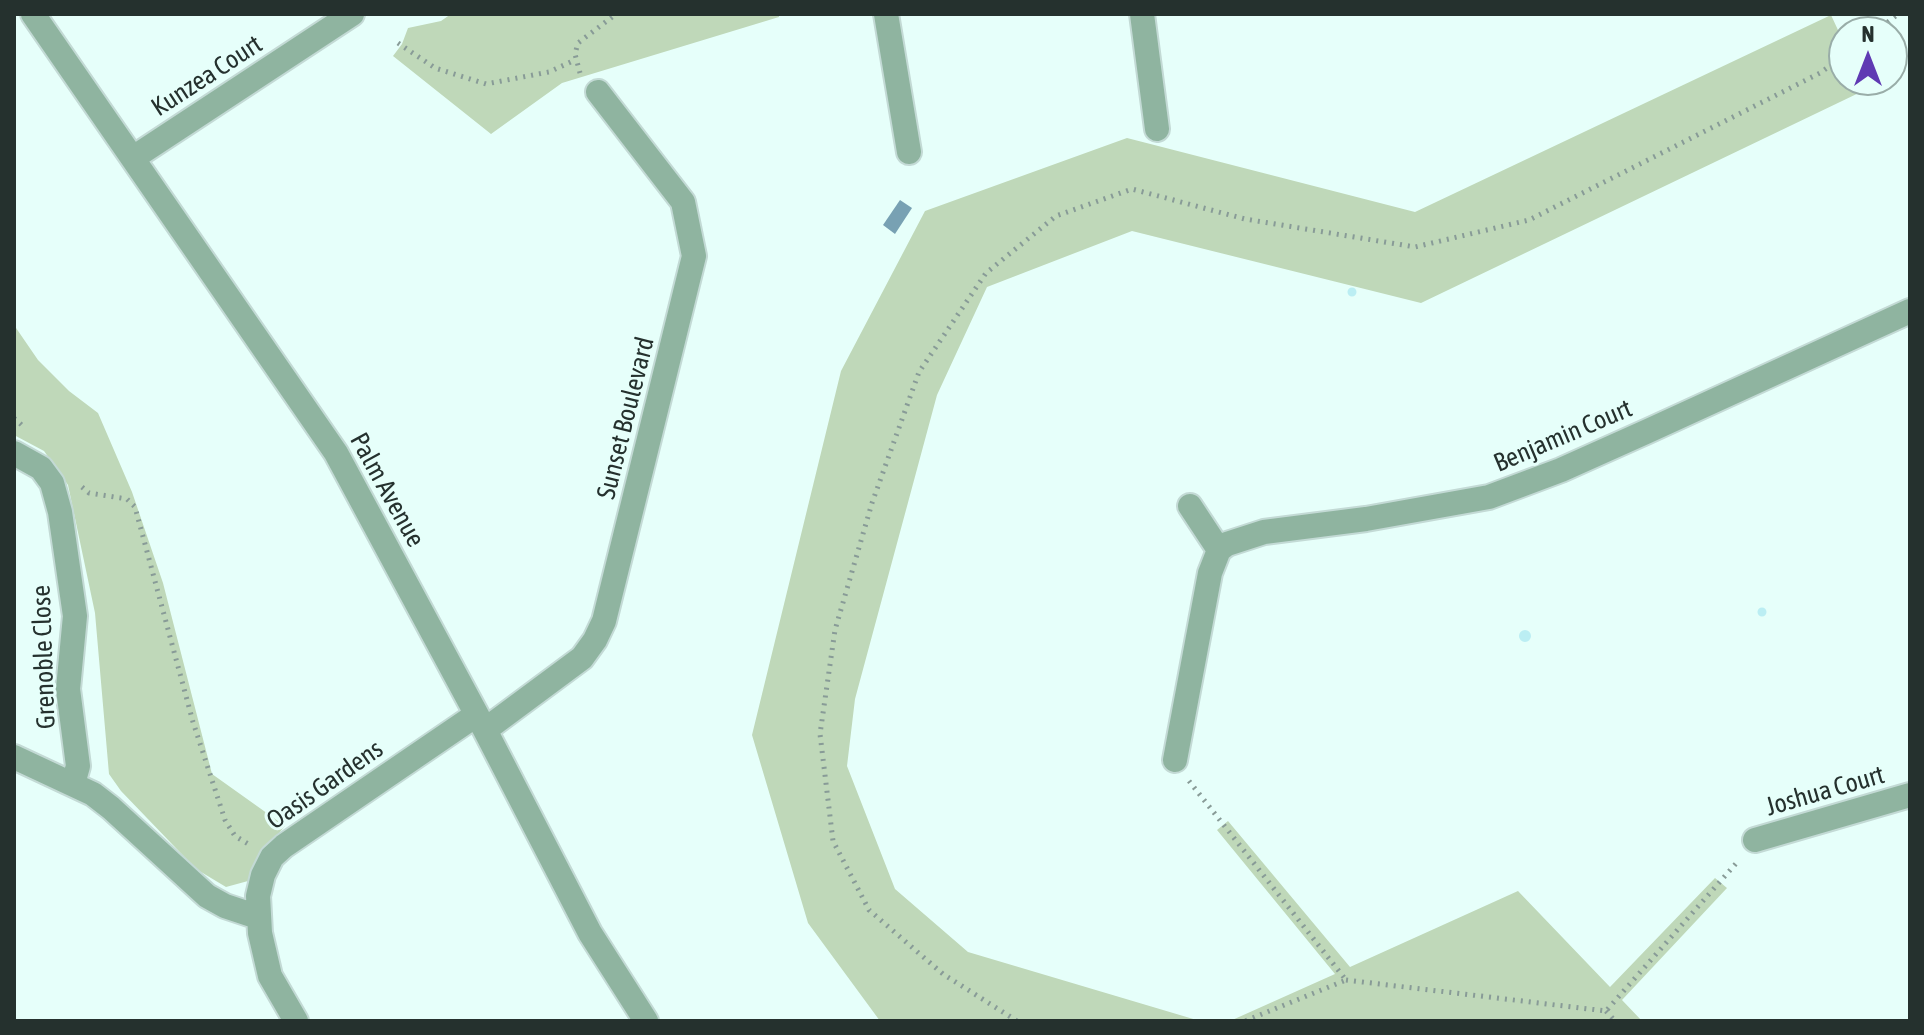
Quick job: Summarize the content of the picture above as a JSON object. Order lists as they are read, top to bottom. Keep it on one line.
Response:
{"streets":{"street":["Kunzea Court","Sunset Boulevard","Benjamin Court","Palm Avenue","Grenoble Close","Oasis Gardens","Joshua Court"]},"crossings":[["Kunzea Court","Palm Avenue"],["Sunset Boulevard","Palm Avenue"],["Sunset Boulevard","Oasis Gardens"],["Palm Avenue","Oasis Gardens"],["Grenoble Close","Oasis Gardens"]],"north":"top"}
